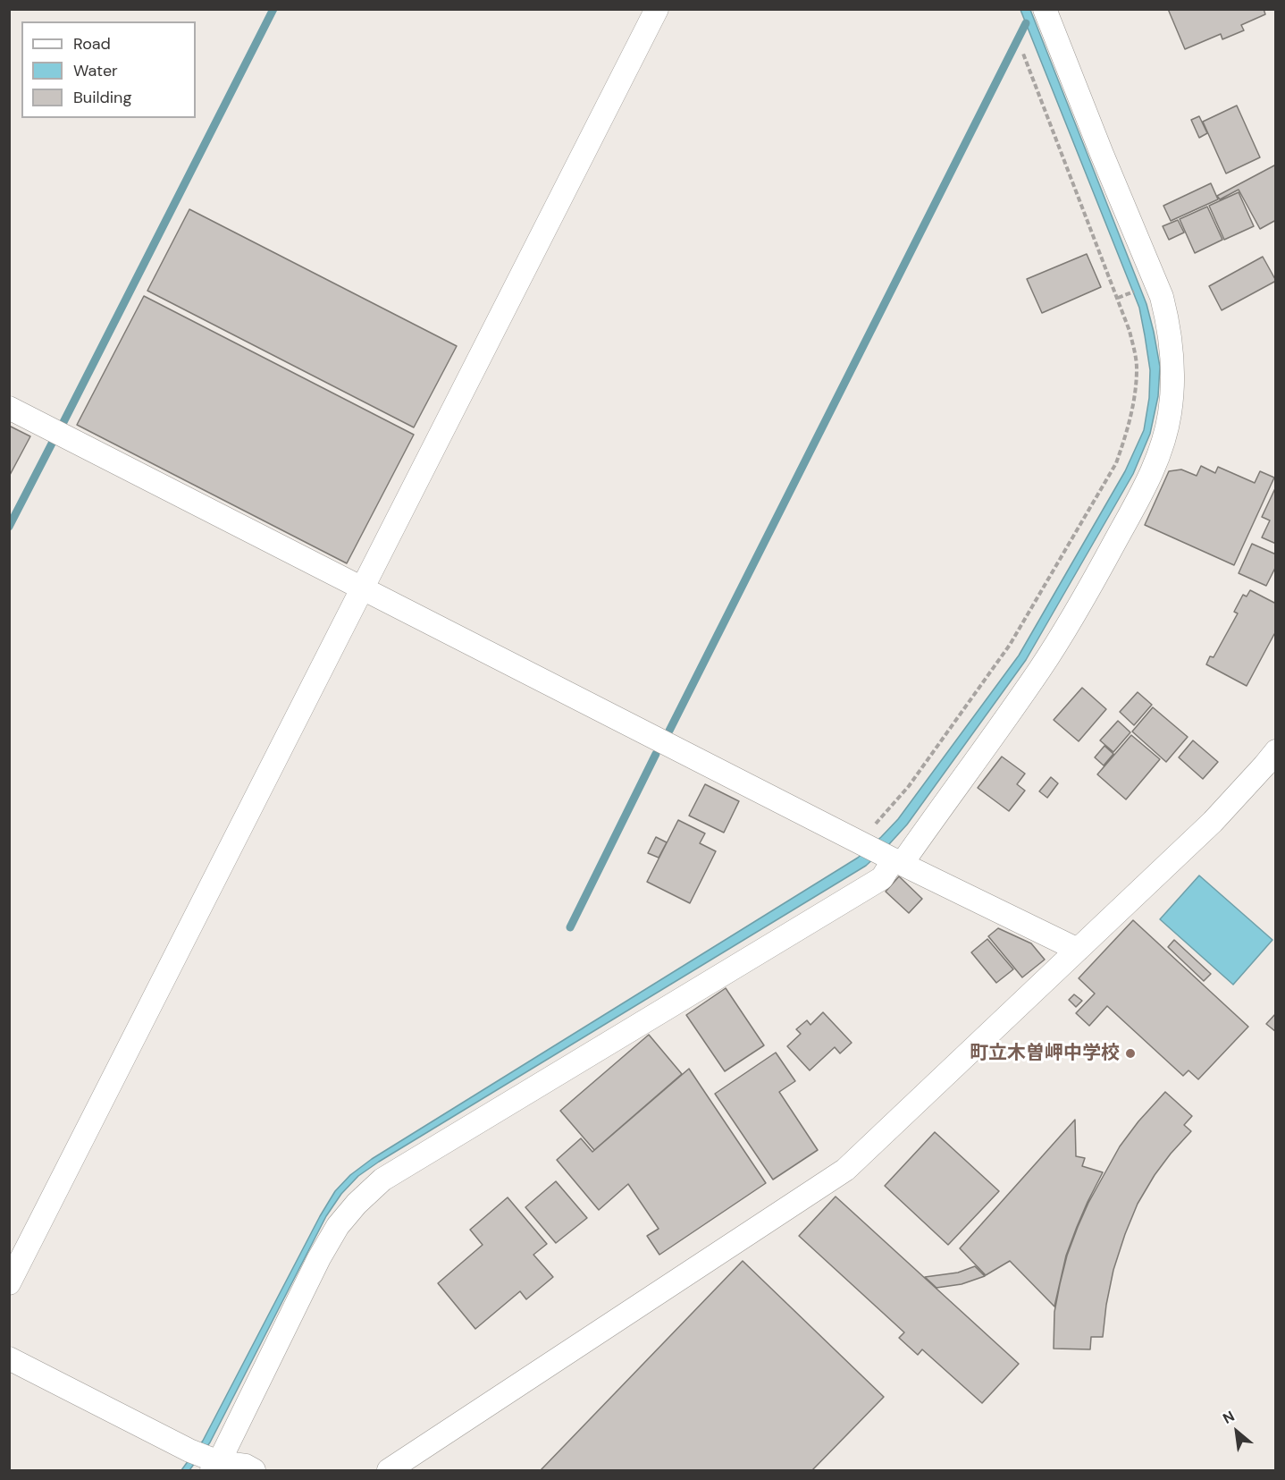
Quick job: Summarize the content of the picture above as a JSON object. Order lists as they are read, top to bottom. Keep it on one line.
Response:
{"places":["町立木曽岬中学校"],"legend":["Road","Water","Building"],"north":"top left"}
